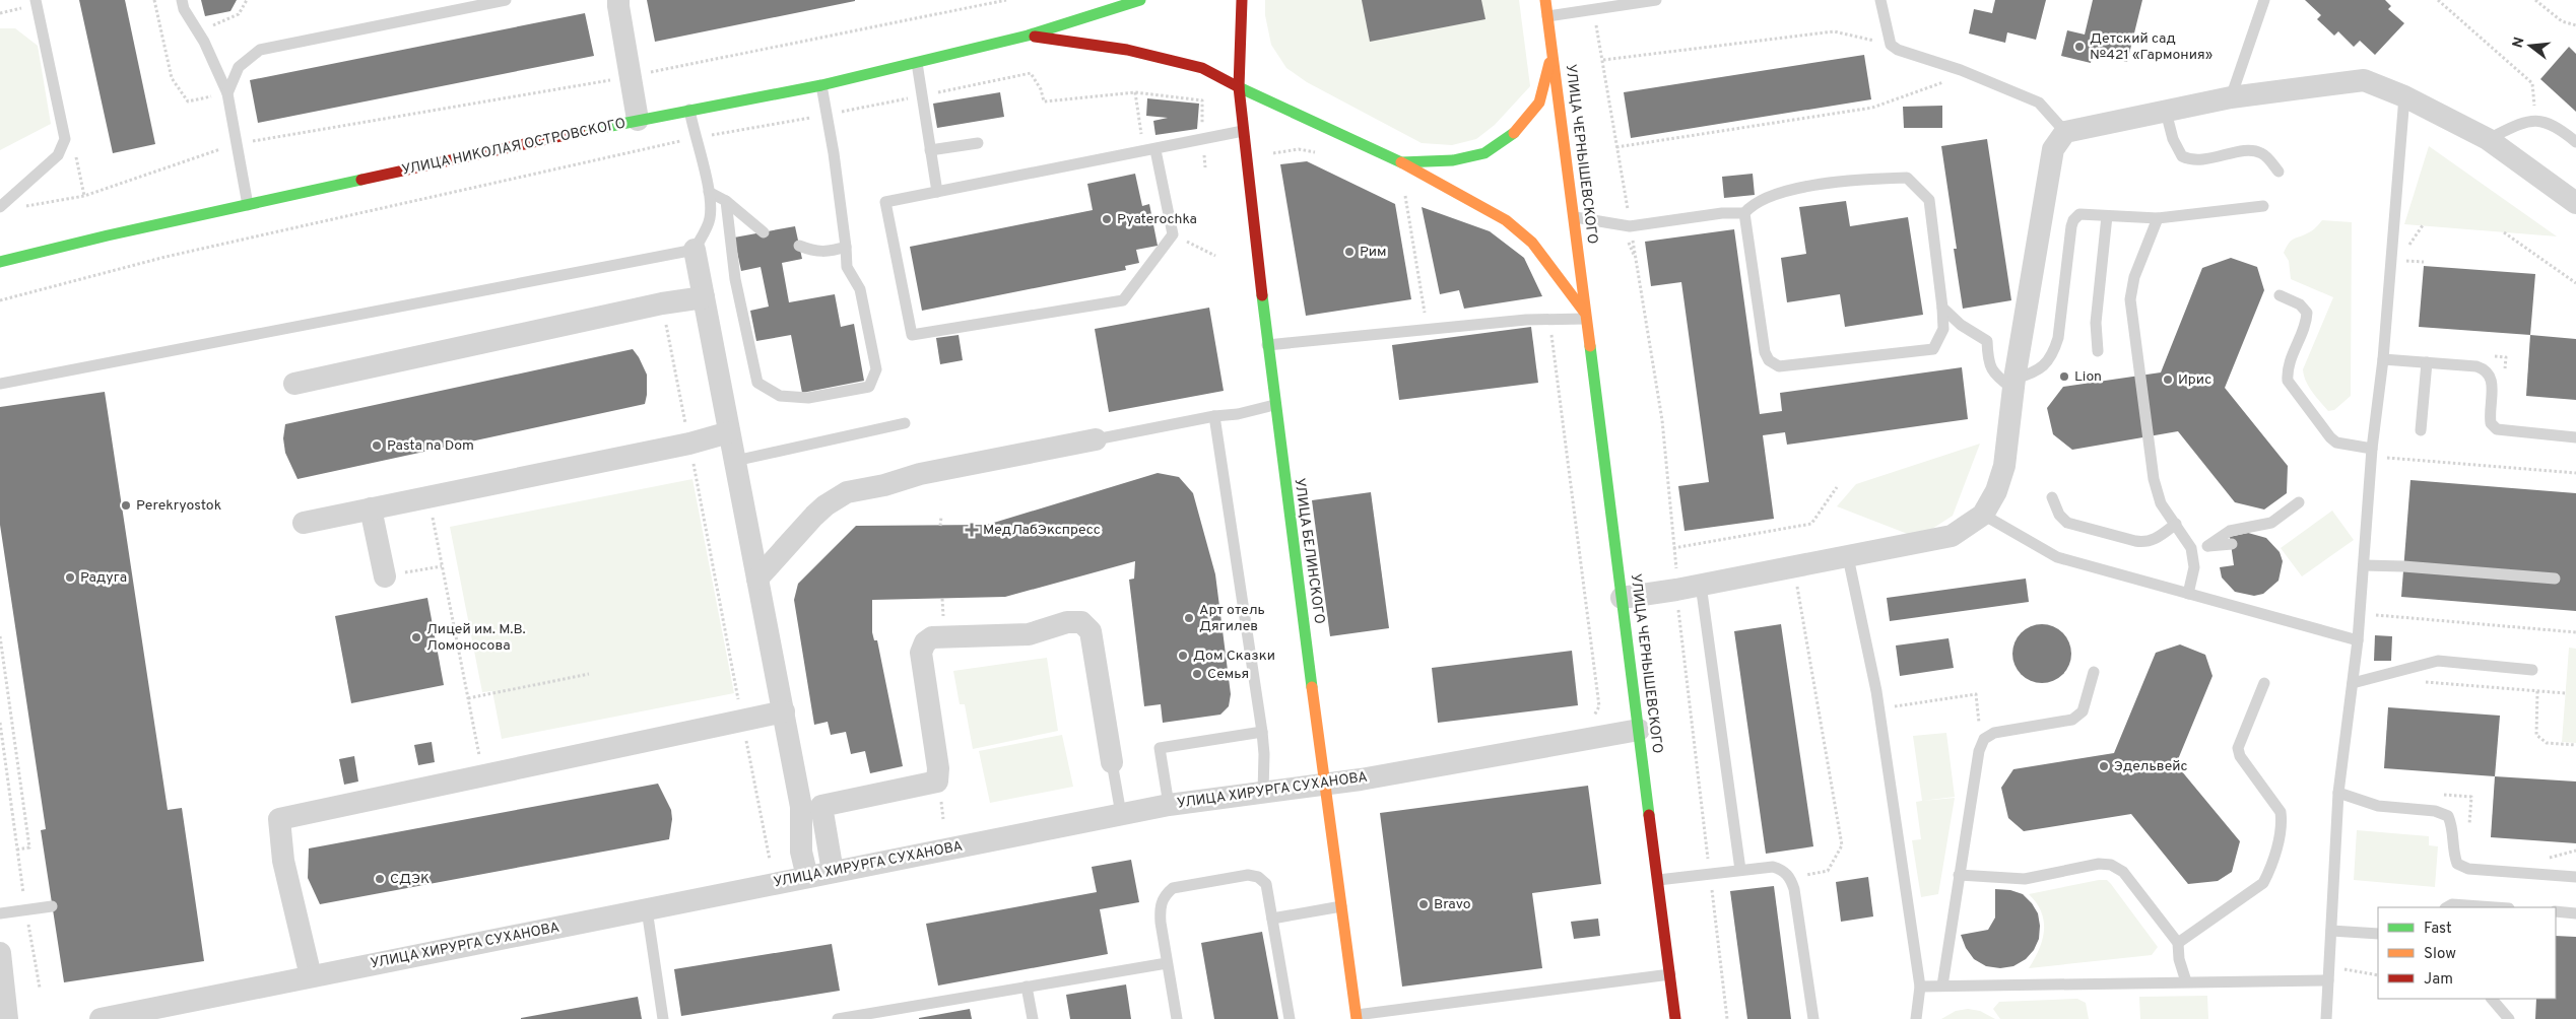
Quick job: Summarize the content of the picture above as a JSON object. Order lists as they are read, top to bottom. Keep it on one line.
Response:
{"streets":{"main road":["УЛИЦА НИКОЛАЯ ОСТРОВСКОГО","УЛИЦА ЧЕРНЫШЕВСКОГО","УЛИЦА БЕЛИНСКОГО"],"street":["УЛИЦА ХИРУРГА СУХАНОВА"]},"crossings":[["УЛИЦА НИКОЛАЯ ОСТРОВСКОГО","УЛИЦА БЕЛИНСКОГО"],["УЛИЦА ЧЕРНЫШЕВСКОГО","УЛИЦА ХИРУРГА СУХАНОВА"],["УЛИЦА БЕЛИНСКОГО","УЛИЦА ХИРУРГА СУХАНОВА"]],"places":{"other":["Детский сад №421 «Гармония»","Pyaterochka","Рим","Lion","Ирис","Pasta na Dom","Perekryostok","Радуга","Арт отель Дягилев","Лицей им. М.В. Ломоносова","Дом Сказки","Семья","Эдельвейс","СДЭК","Bravo"],"health":["МедЛабЭкспресс"]},"legend":["Fast","Slow","Jam"],"north":"left"}
